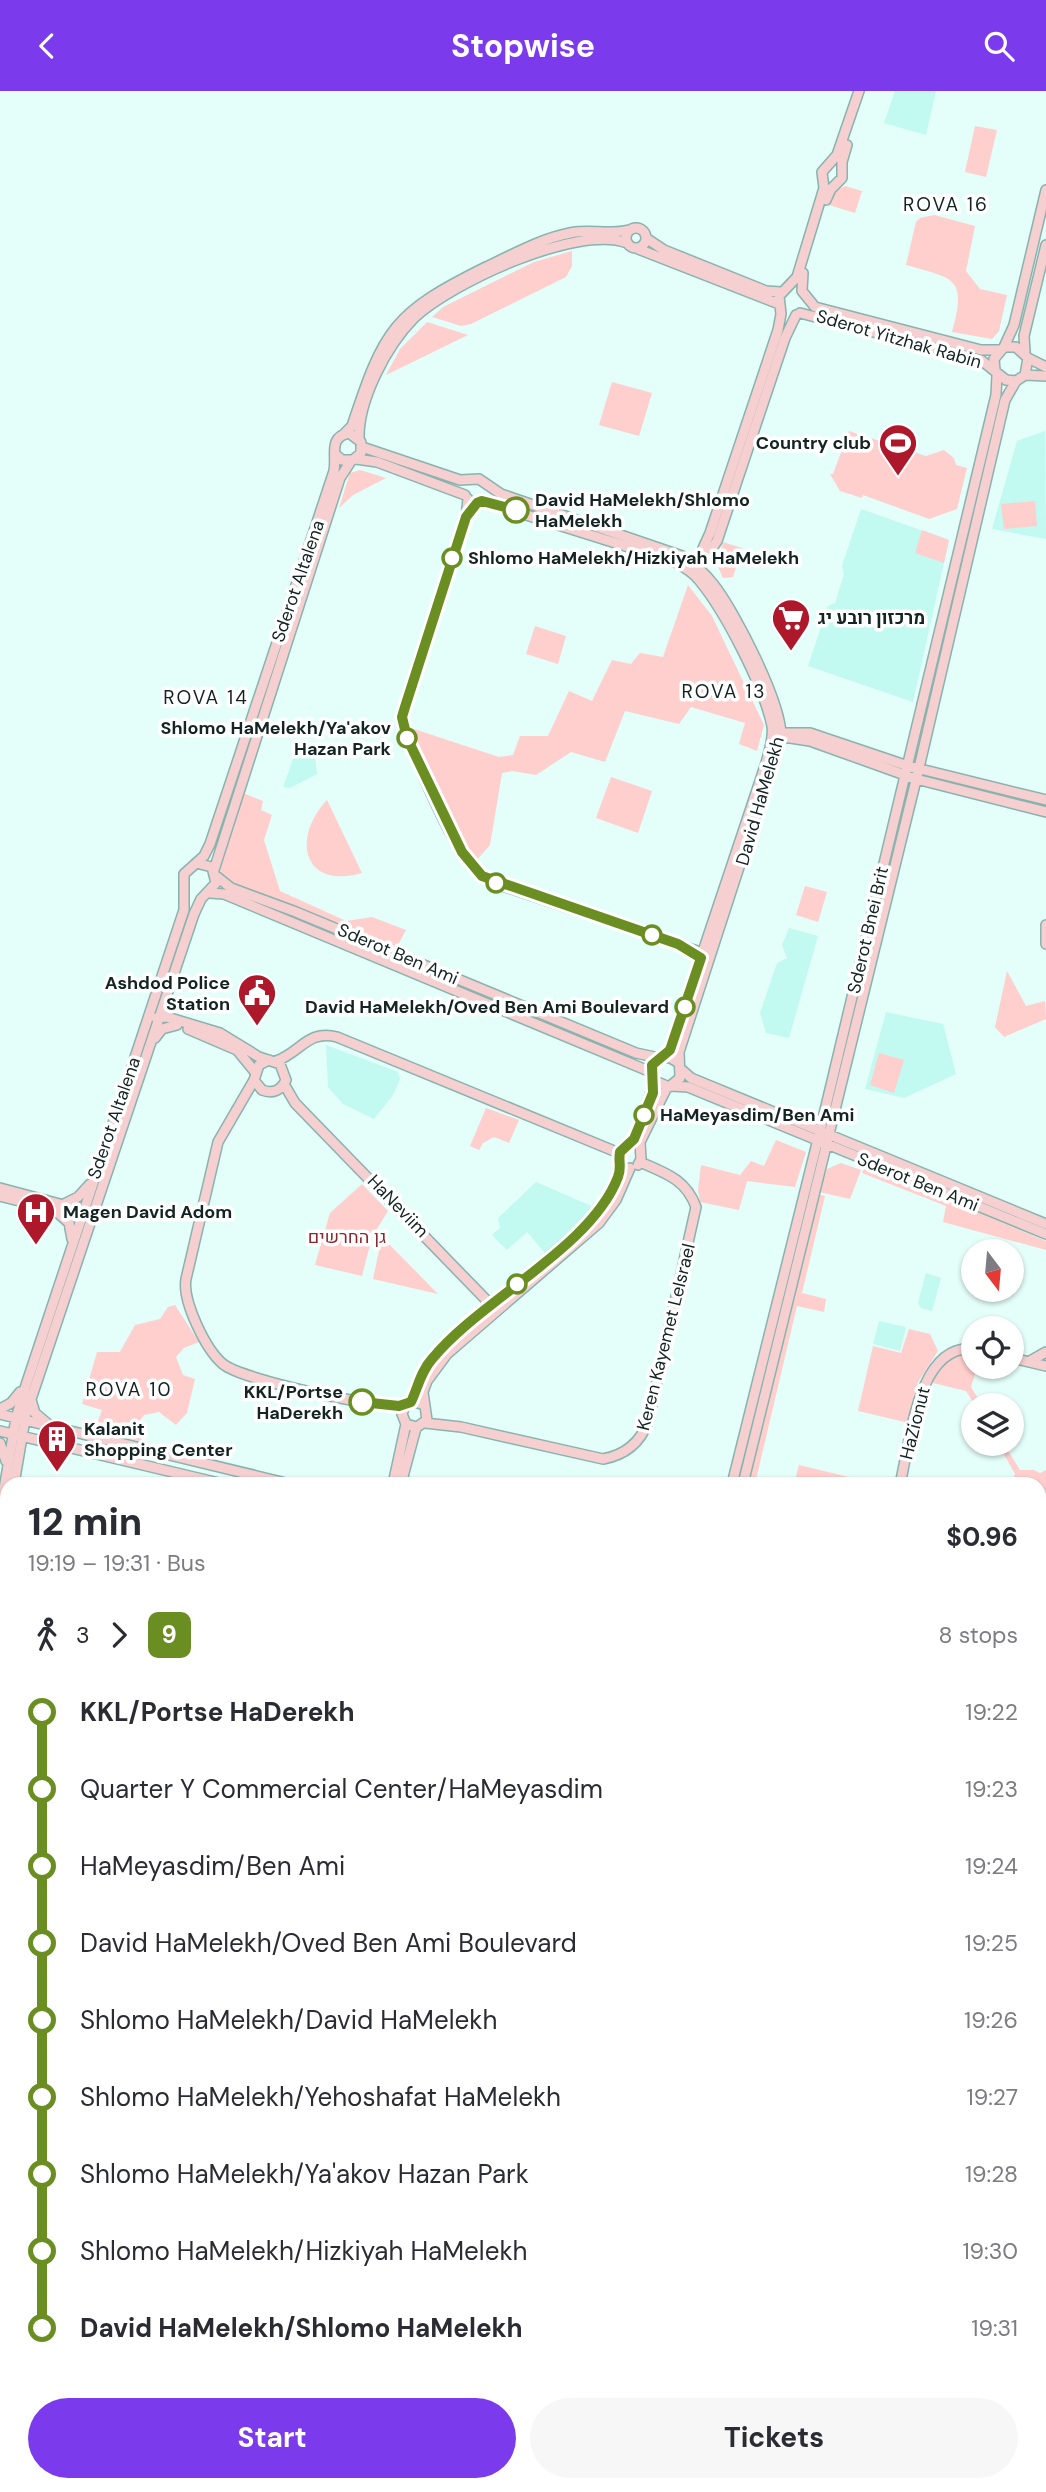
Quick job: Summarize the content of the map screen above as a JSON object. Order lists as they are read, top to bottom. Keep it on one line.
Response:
{"streets":{"main road":["Sderot Yitzhak Rabin","Sderot Altalena","David HaMelekh","Sderot Bnei Brit","Sderot Ben Ami","HaNeviim","Keren Kayemet LeIsrael","HaZionut"]},"crossings":[["Sderot Yitzhak Rabin","Sderot Bnei Brit"],["Sderot Altalena","David HaMelekh"],["Sderot Altalena","Sderot Ben Ami"],["David HaMelekh","Sderot Ben Ami"],["Sderot Bnei Brit","Sderot Ben Ami"],["HaNeviim","Keren Kayemet LeIsrael"]],"districts":["ROVA 16","ROVA 13","ROVA 14","ROVA 10"],"parks":["גן החרשים"],"places":{"sports":["Country club"],"other":["David HaMelekh/Shlomo HaMelekh","Shlomo HaMelekh/Hizkiyah HaMelekh","Shlomo HaMelekh/Ya'akov Hazan Park","David HaMelekh/Oved Ben Ami Boulevard","HaMeyasdim/Ben Ami","KKL/Portse HaDerekh"],"supermarket":["מרכזון רובע יג"],"public building":["Ashdod Police Station"],"hospital":["Magen David Adom"],"building":["Kalanit Shopping Center"]},"lines":["bus line 9"],"north":"bottom","page":{"header":"Stopwise","heading":["12 min","19:19 – 19:31 · Bus","$0.96"],"legs":["3","9","8 stops"],"list":[{"name":"KKL/Portse HaDerekh","value":"19:22"},{"name":"Quarter Y Commercial Center/HaMeyasdim","value":"19:23"},{"name":"HaMeyasdim/Ben Ami","value":"19:24"},{"name":"David HaMelekh/Oved Ben Ami Boulevard","value":"19:25"},{"name":"Shlomo HaMelekh/David HaMelekh","value":"19:26"},{"name":"Shlomo HaMelekh/Yehoshafat HaMelekh","value":"19:27"},{"name":"Shlomo HaMelekh/Ya'akov Hazan Park","value":"19:28"},{"name":"Shlomo HaMelekh/Hizkiyah HaMelekh","value":"19:30"},{"name":"David HaMelekh/Shlomo HaMelekh","value":"19:31"}],"buttons":["Start","Tickets"]}}
